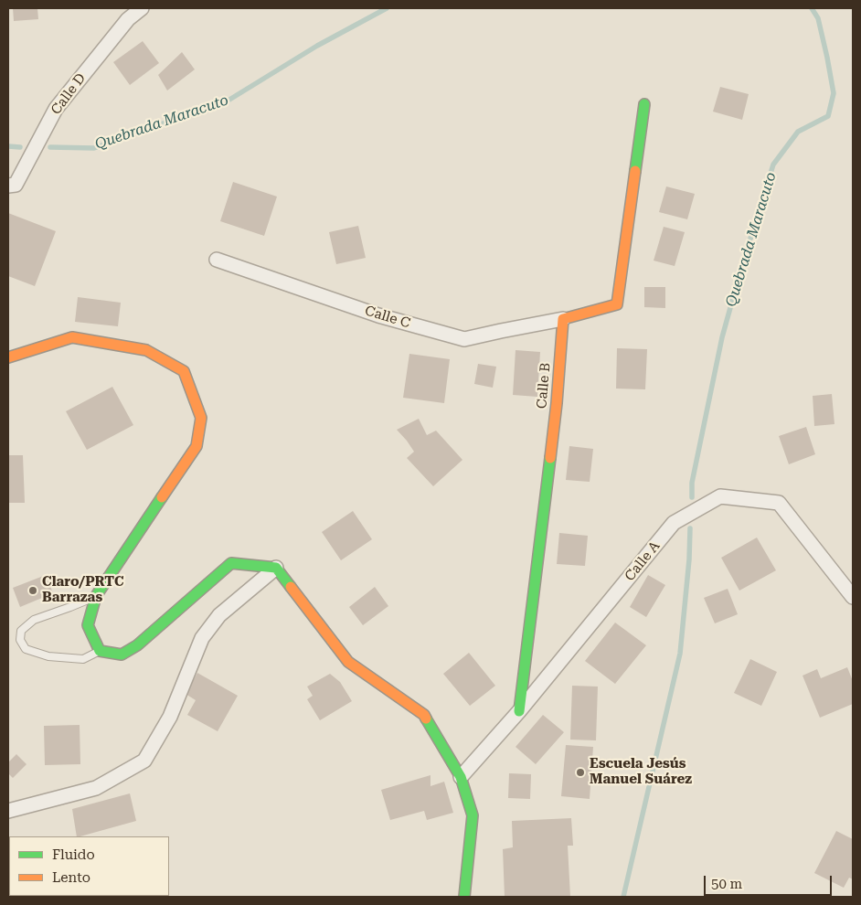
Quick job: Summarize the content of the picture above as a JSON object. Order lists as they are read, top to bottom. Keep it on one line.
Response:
{"streets":{"street":["Calle D","Calle C","Calle B","Calle A"]},"crossings":[["Calle C","Calle B"],["Calle B","Calle A"]],"water":["Quebrada Maracuto"],"places":["Claro/PRTC Barrazas","Escuela Jesús Manuel Suárez"],"legend":["Fluido","Lento"],"scale_bar":"50 m"}
